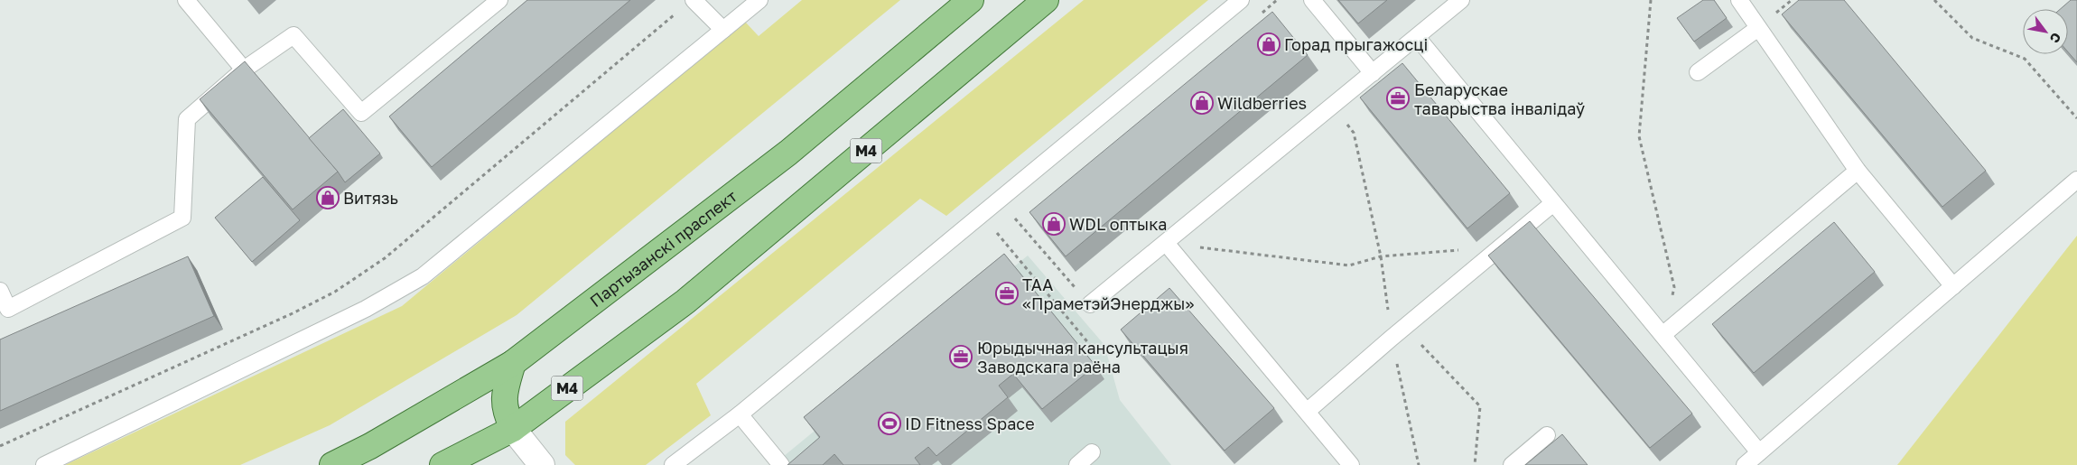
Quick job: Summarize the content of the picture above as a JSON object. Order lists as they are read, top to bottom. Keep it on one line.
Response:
{"streets":{"main road":["М4","Партызанскі праспект"]},"places":{"shop":["Горад прыгажосці","Wildberries","Витязь","WDL оптыка"],"office":["Беларускае таварыства інвалідаў","ТАА «ПраметэйЭнерджы»","Юрыдычная кансультацыя Заводскага раёна"],"sports":["ID Fitness Space"]},"north":"bottom right"}
